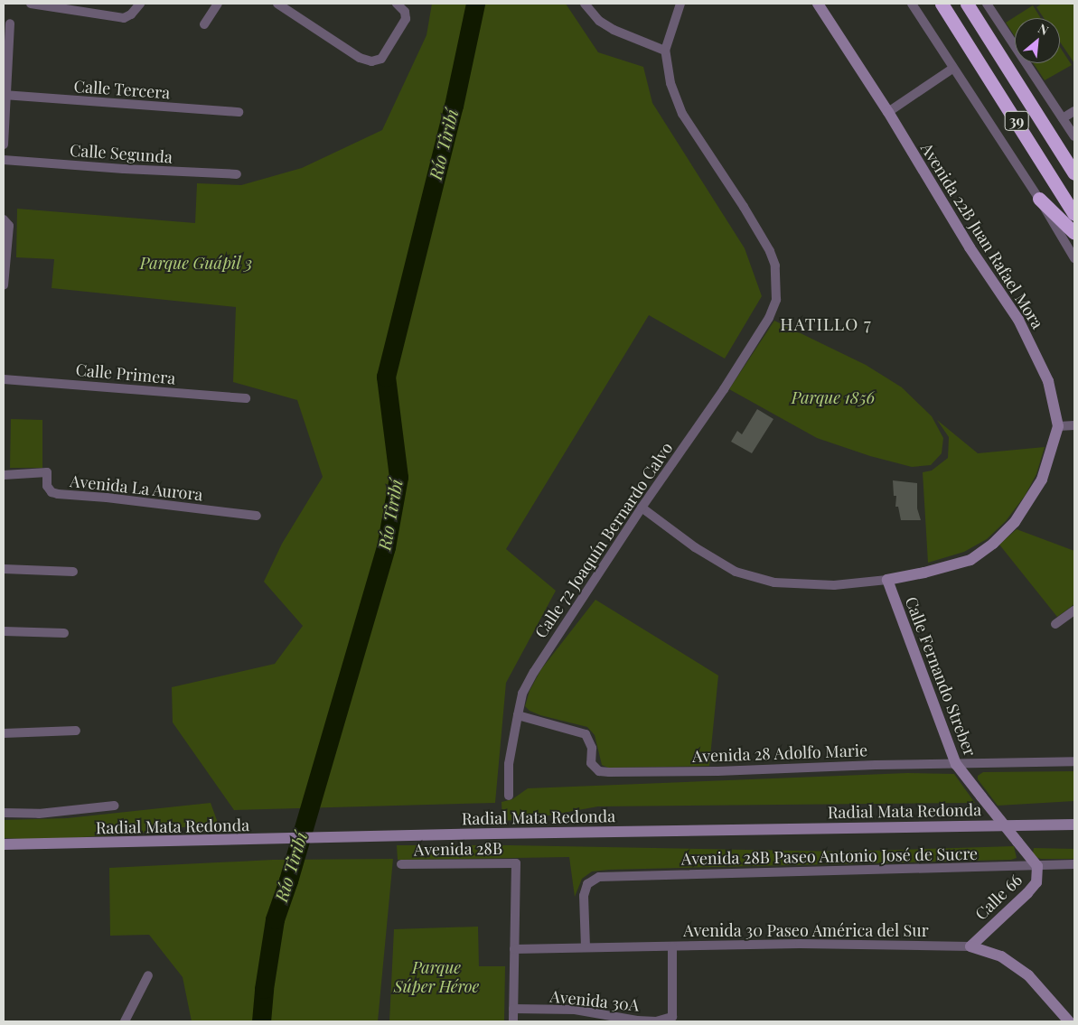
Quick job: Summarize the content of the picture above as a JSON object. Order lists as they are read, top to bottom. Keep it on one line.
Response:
{"streets":{"highway":["39"],"street":["Calle Tercera","Calle Segunda","Avenida 22B Juan Rafael Mora","Calle Primera","Avenida La Aurora","Calle 72 Joaquín Bernardo Calvo","Calle Fernando Streber","Avenida 28 Adolfo Marie","Radial Mata Redonda","Avenida 28B","Avenida 28B Paseo Antonio José de Sucre","Calle 66","Avenida 30 Paseo América del Sur","Avenida 30A"]},"crossings":[["Avenida 22B Juan Rafael Mora","Calle Fernando Streber"],["Calle 72 Joaquín Bernardo Calvo","Avenida 28 Adolfo Marie"],["Calle Fernando Streber","Avenida 28 Adolfo Marie"],["Calle Fernando Streber","Avenida 28B Paseo Antonio José de Sucre"],["Calle Fernando Streber","Calle 66"],["Avenida 28B","Avenida 30 Paseo América del Sur"],["Avenida 28B Paseo Antonio José de Sucre","Calle 66"],["Avenida 28B Paseo Antonio José de Sucre","Avenida 30 Paseo América del Sur"],["Calle 66","Avenida 30 Paseo América del Sur"],["Avenida 30 Paseo América del Sur","Avenida 30A"]],"districts":["HATILLO 7"],"water":["Río Tiribí"],"parks":["Parque Guápil 3","Parque 1856","Parque Súper Héroe"],"north":"top right"}
